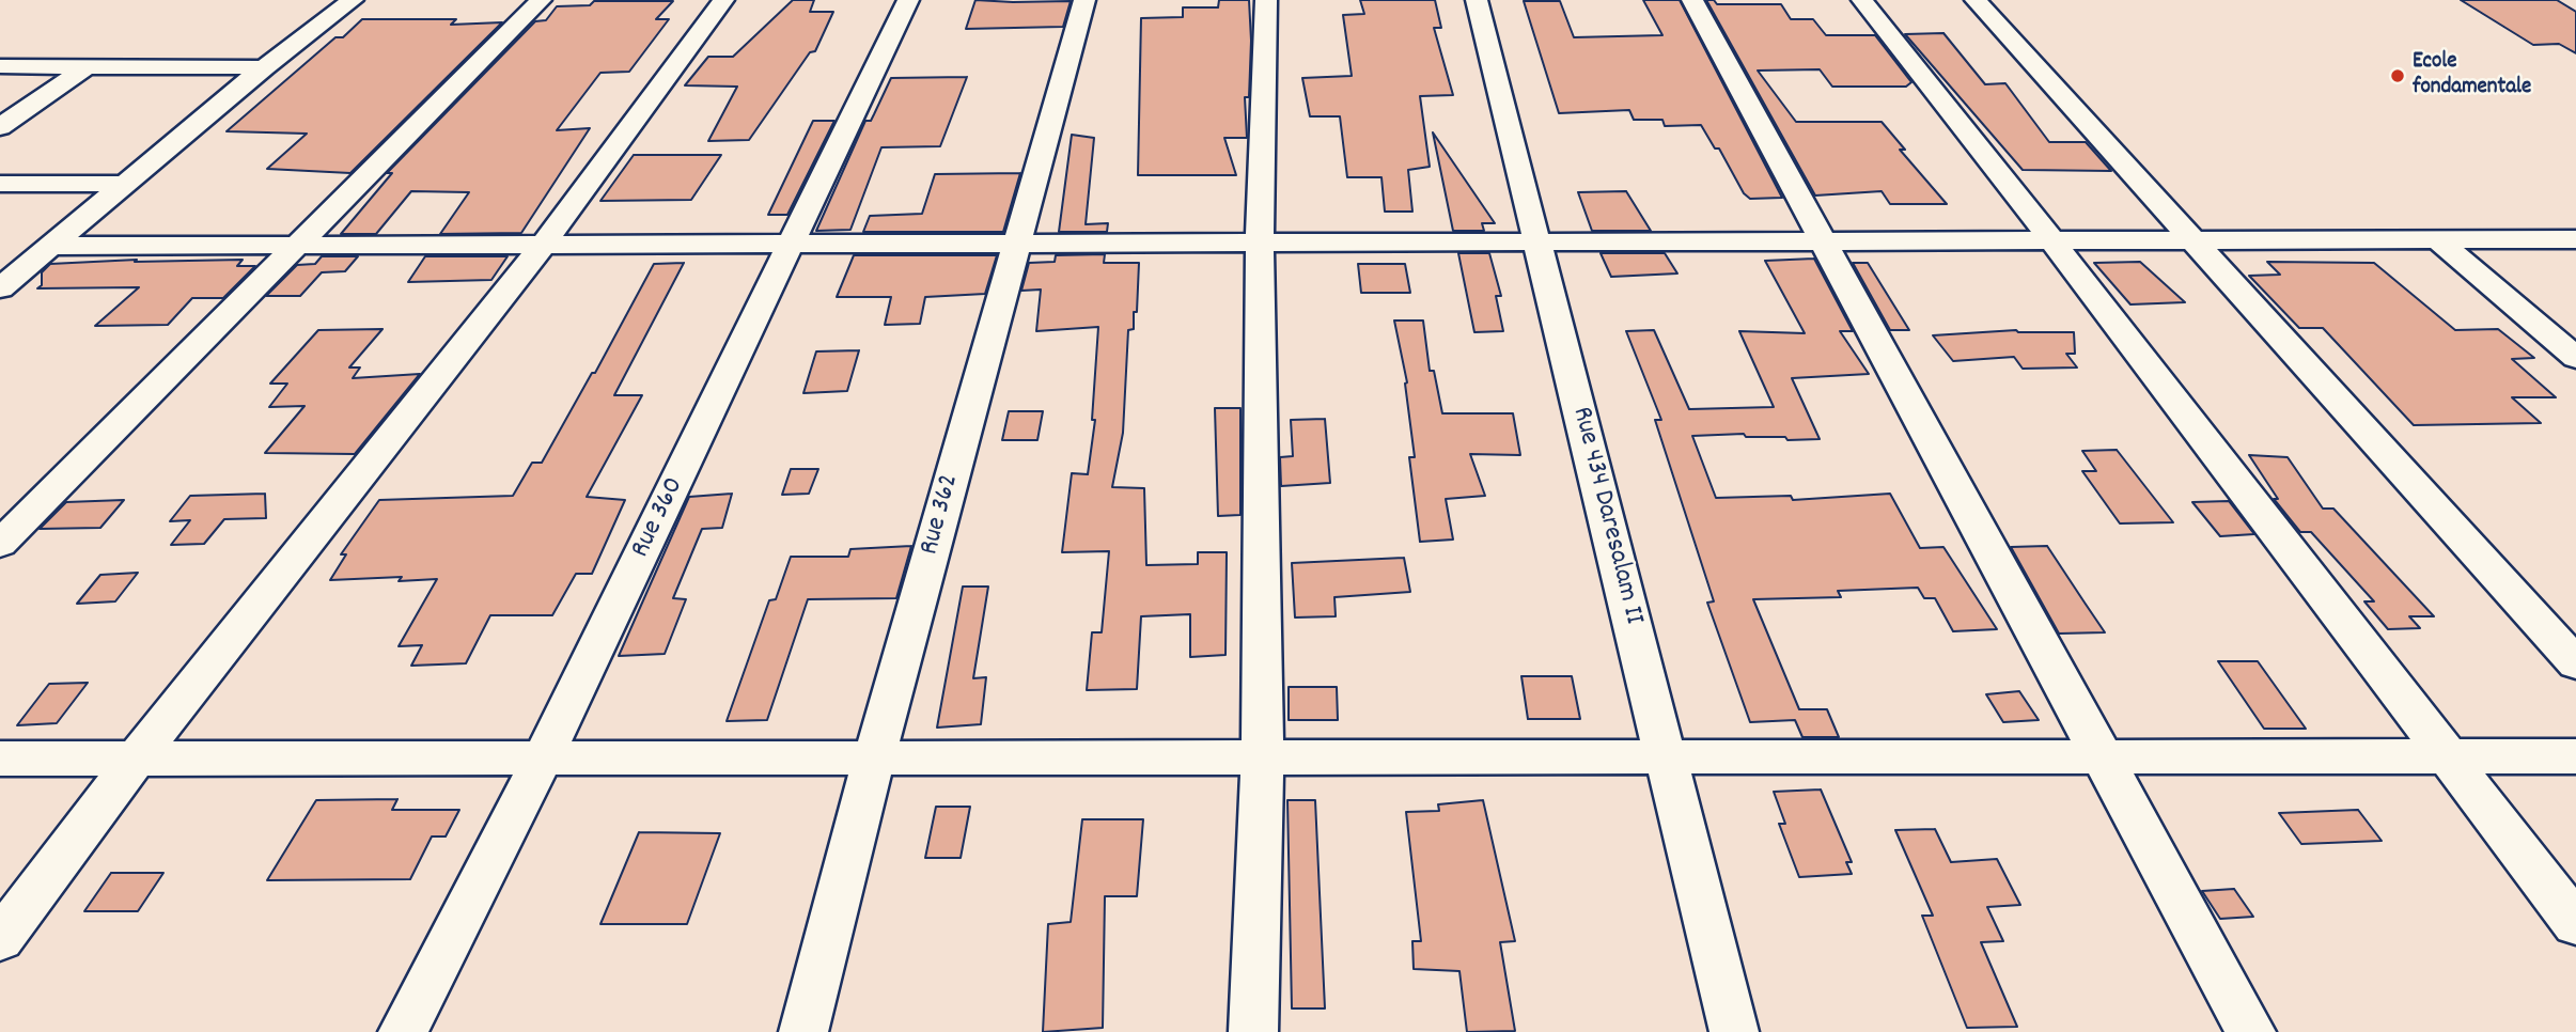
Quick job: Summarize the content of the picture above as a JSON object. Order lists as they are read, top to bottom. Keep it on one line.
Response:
{"streets":{"street":["Rue 362","Rue 434 Daresalam II","Rue 360"]},"places":["Ecole fondamentale"]}
